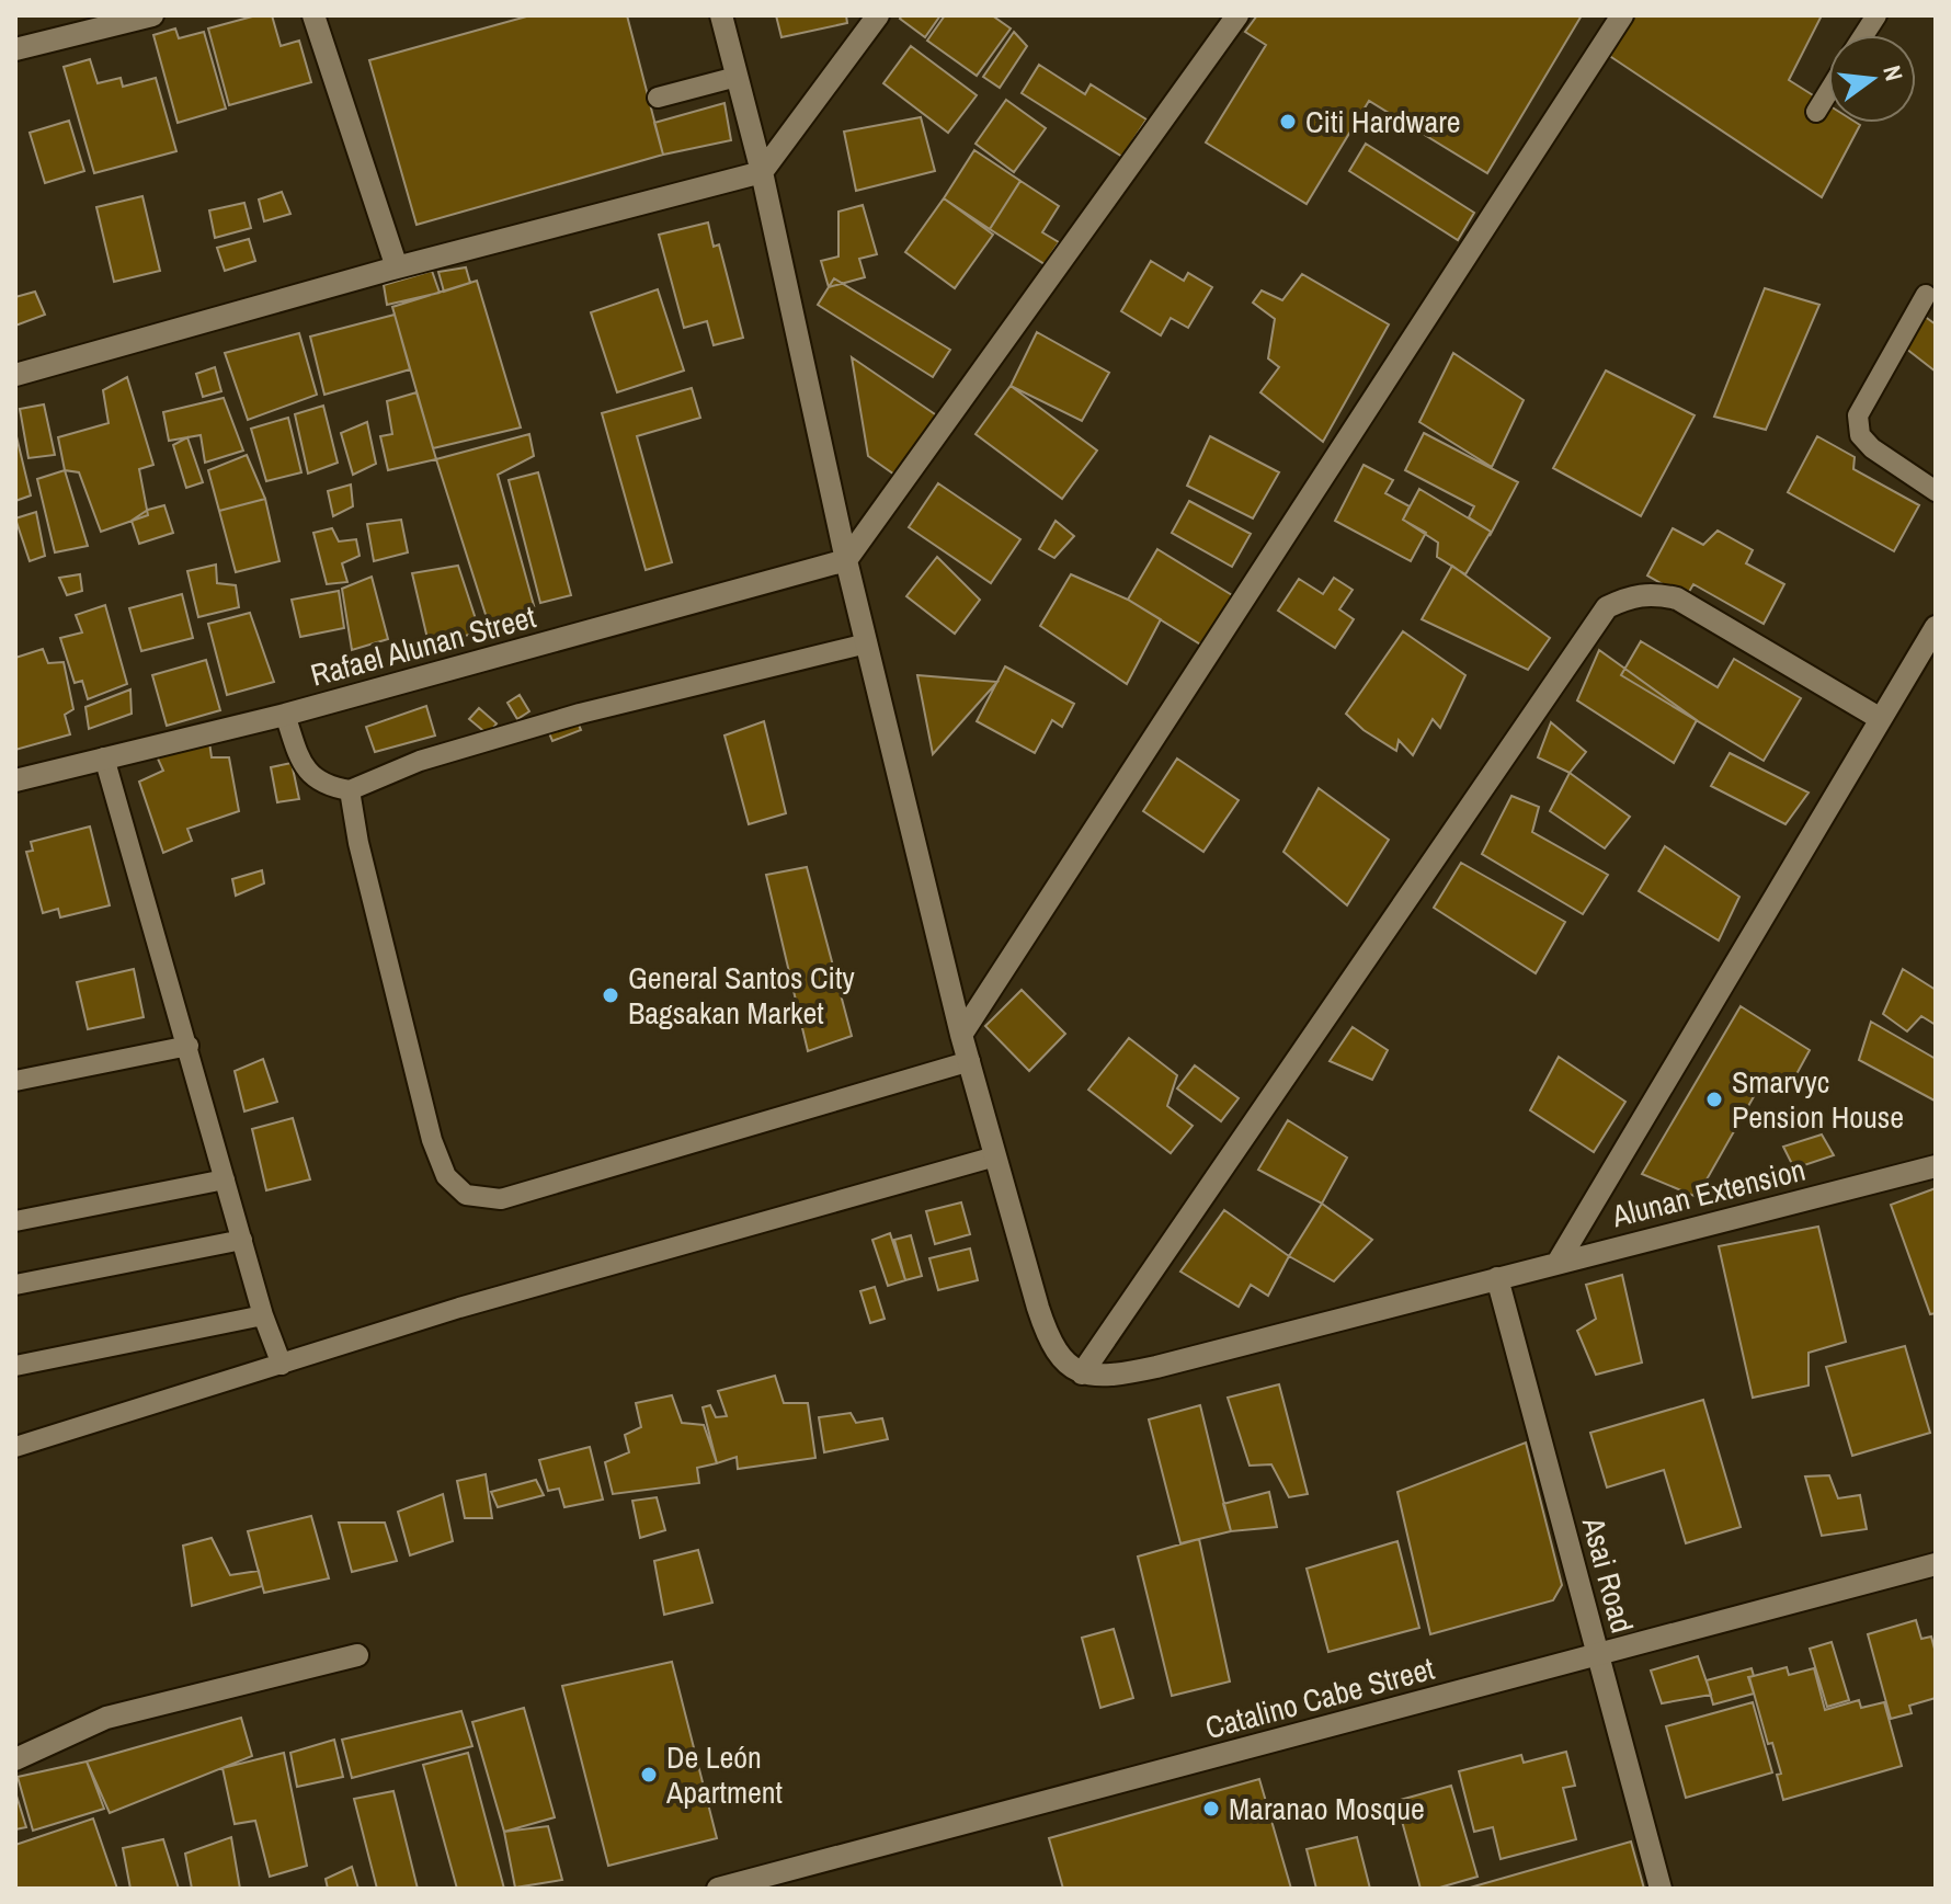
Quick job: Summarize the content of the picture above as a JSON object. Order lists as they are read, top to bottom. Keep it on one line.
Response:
{"streets":{"street":["Rafael Alunan Street","Alunan Extension","Asai Road","Catalino Cabe Street"]},"crossings":[["Alunan Extension","Asai Road"],["Asai Road","Catalino Cabe Street"]],"places":["Citi Hardware","General Santos City Bagsakan Market","Smarvyc Pension House","De León Apartment","Maranao Mosque"],"north":"right"}
